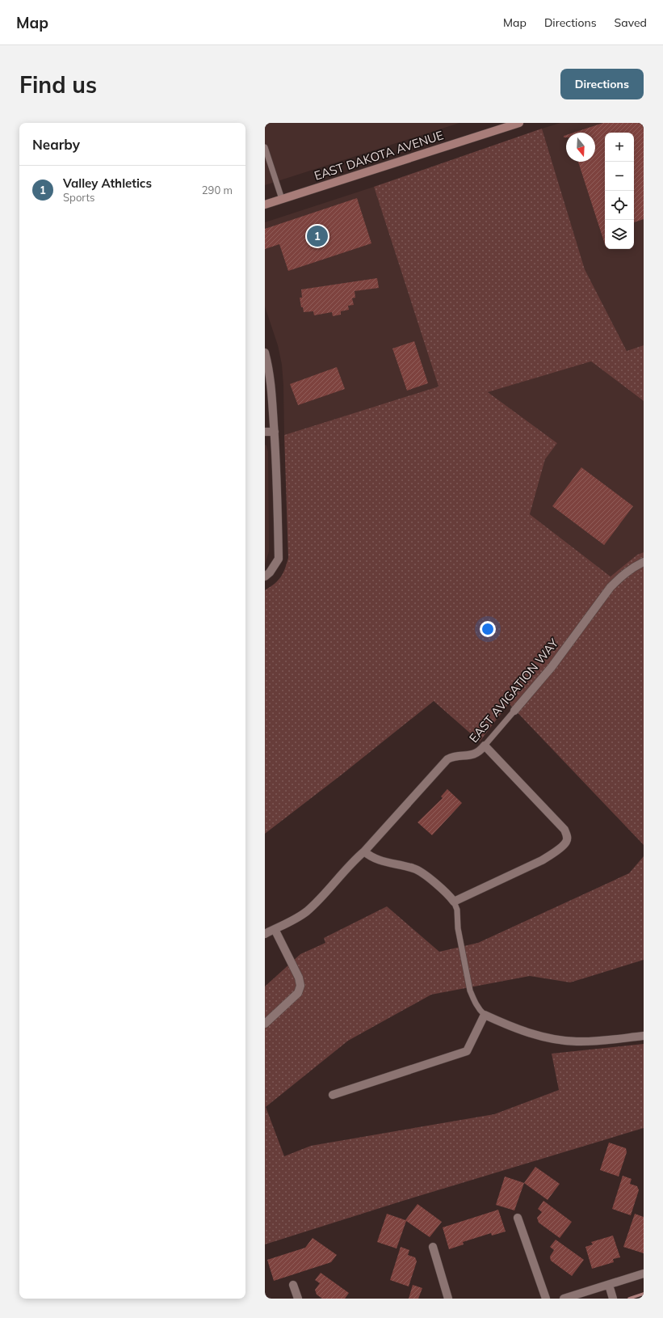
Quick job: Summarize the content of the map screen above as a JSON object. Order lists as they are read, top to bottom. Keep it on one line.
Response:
{"streets":{"street":["EAST DAKOTA AVENUE","EAST AVIGATION WAY"]},"north":"bottom","page":{"header":"Map","nav":["Map","Directions","Saved"],"buttons":"Directions","title":"Find us","heading":"Nearby","map_buttons":["+","−"],"list":[{"mark":"1","name":"Valley Athletics","note":"Sports","value":"290 m"}],"pins":"1"}}
